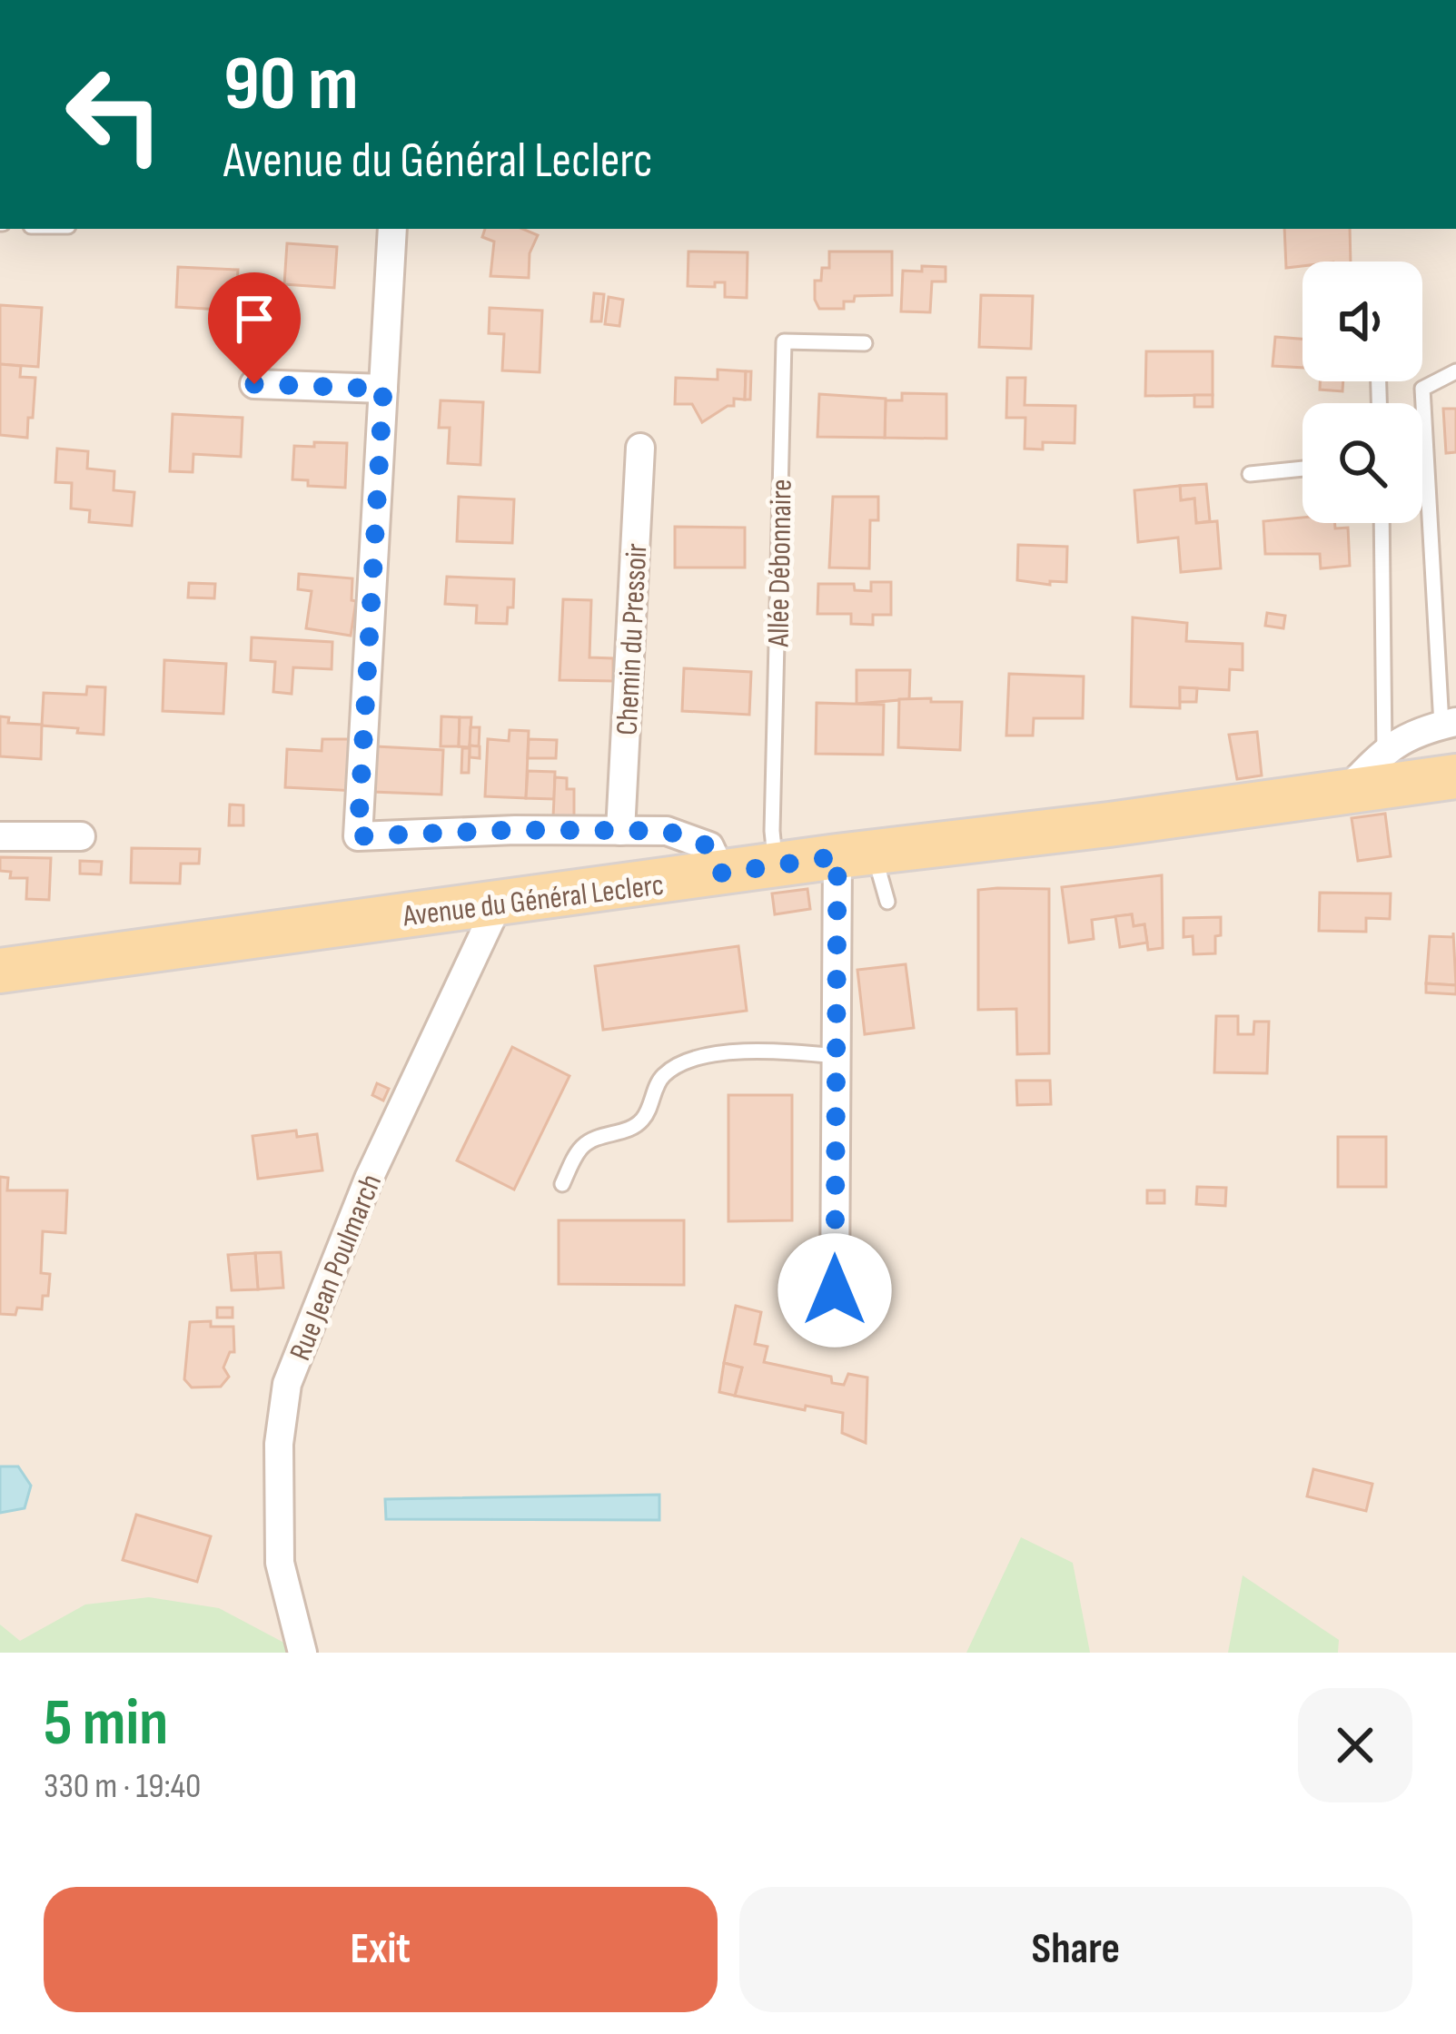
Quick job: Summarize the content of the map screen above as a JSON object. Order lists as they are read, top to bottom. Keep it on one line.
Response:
{"streets":{"main road":["Avenue du Général Leclerc"],"street":["Chemin du Pressoir","Rue Jean Poulmarch"],"lane":["Allée Débonnaire"]},"crossings":[["Allée Débonnaire","Avenue du Général Leclerc"],["Avenue du Général Leclerc","Rue Jean Poulmarch"]],"page":{"turn":["90 m","Avenue du Général Leclerc"],"heading":["5 min","330 m · 19:40"],"buttons":["Exit","Share"]}}
